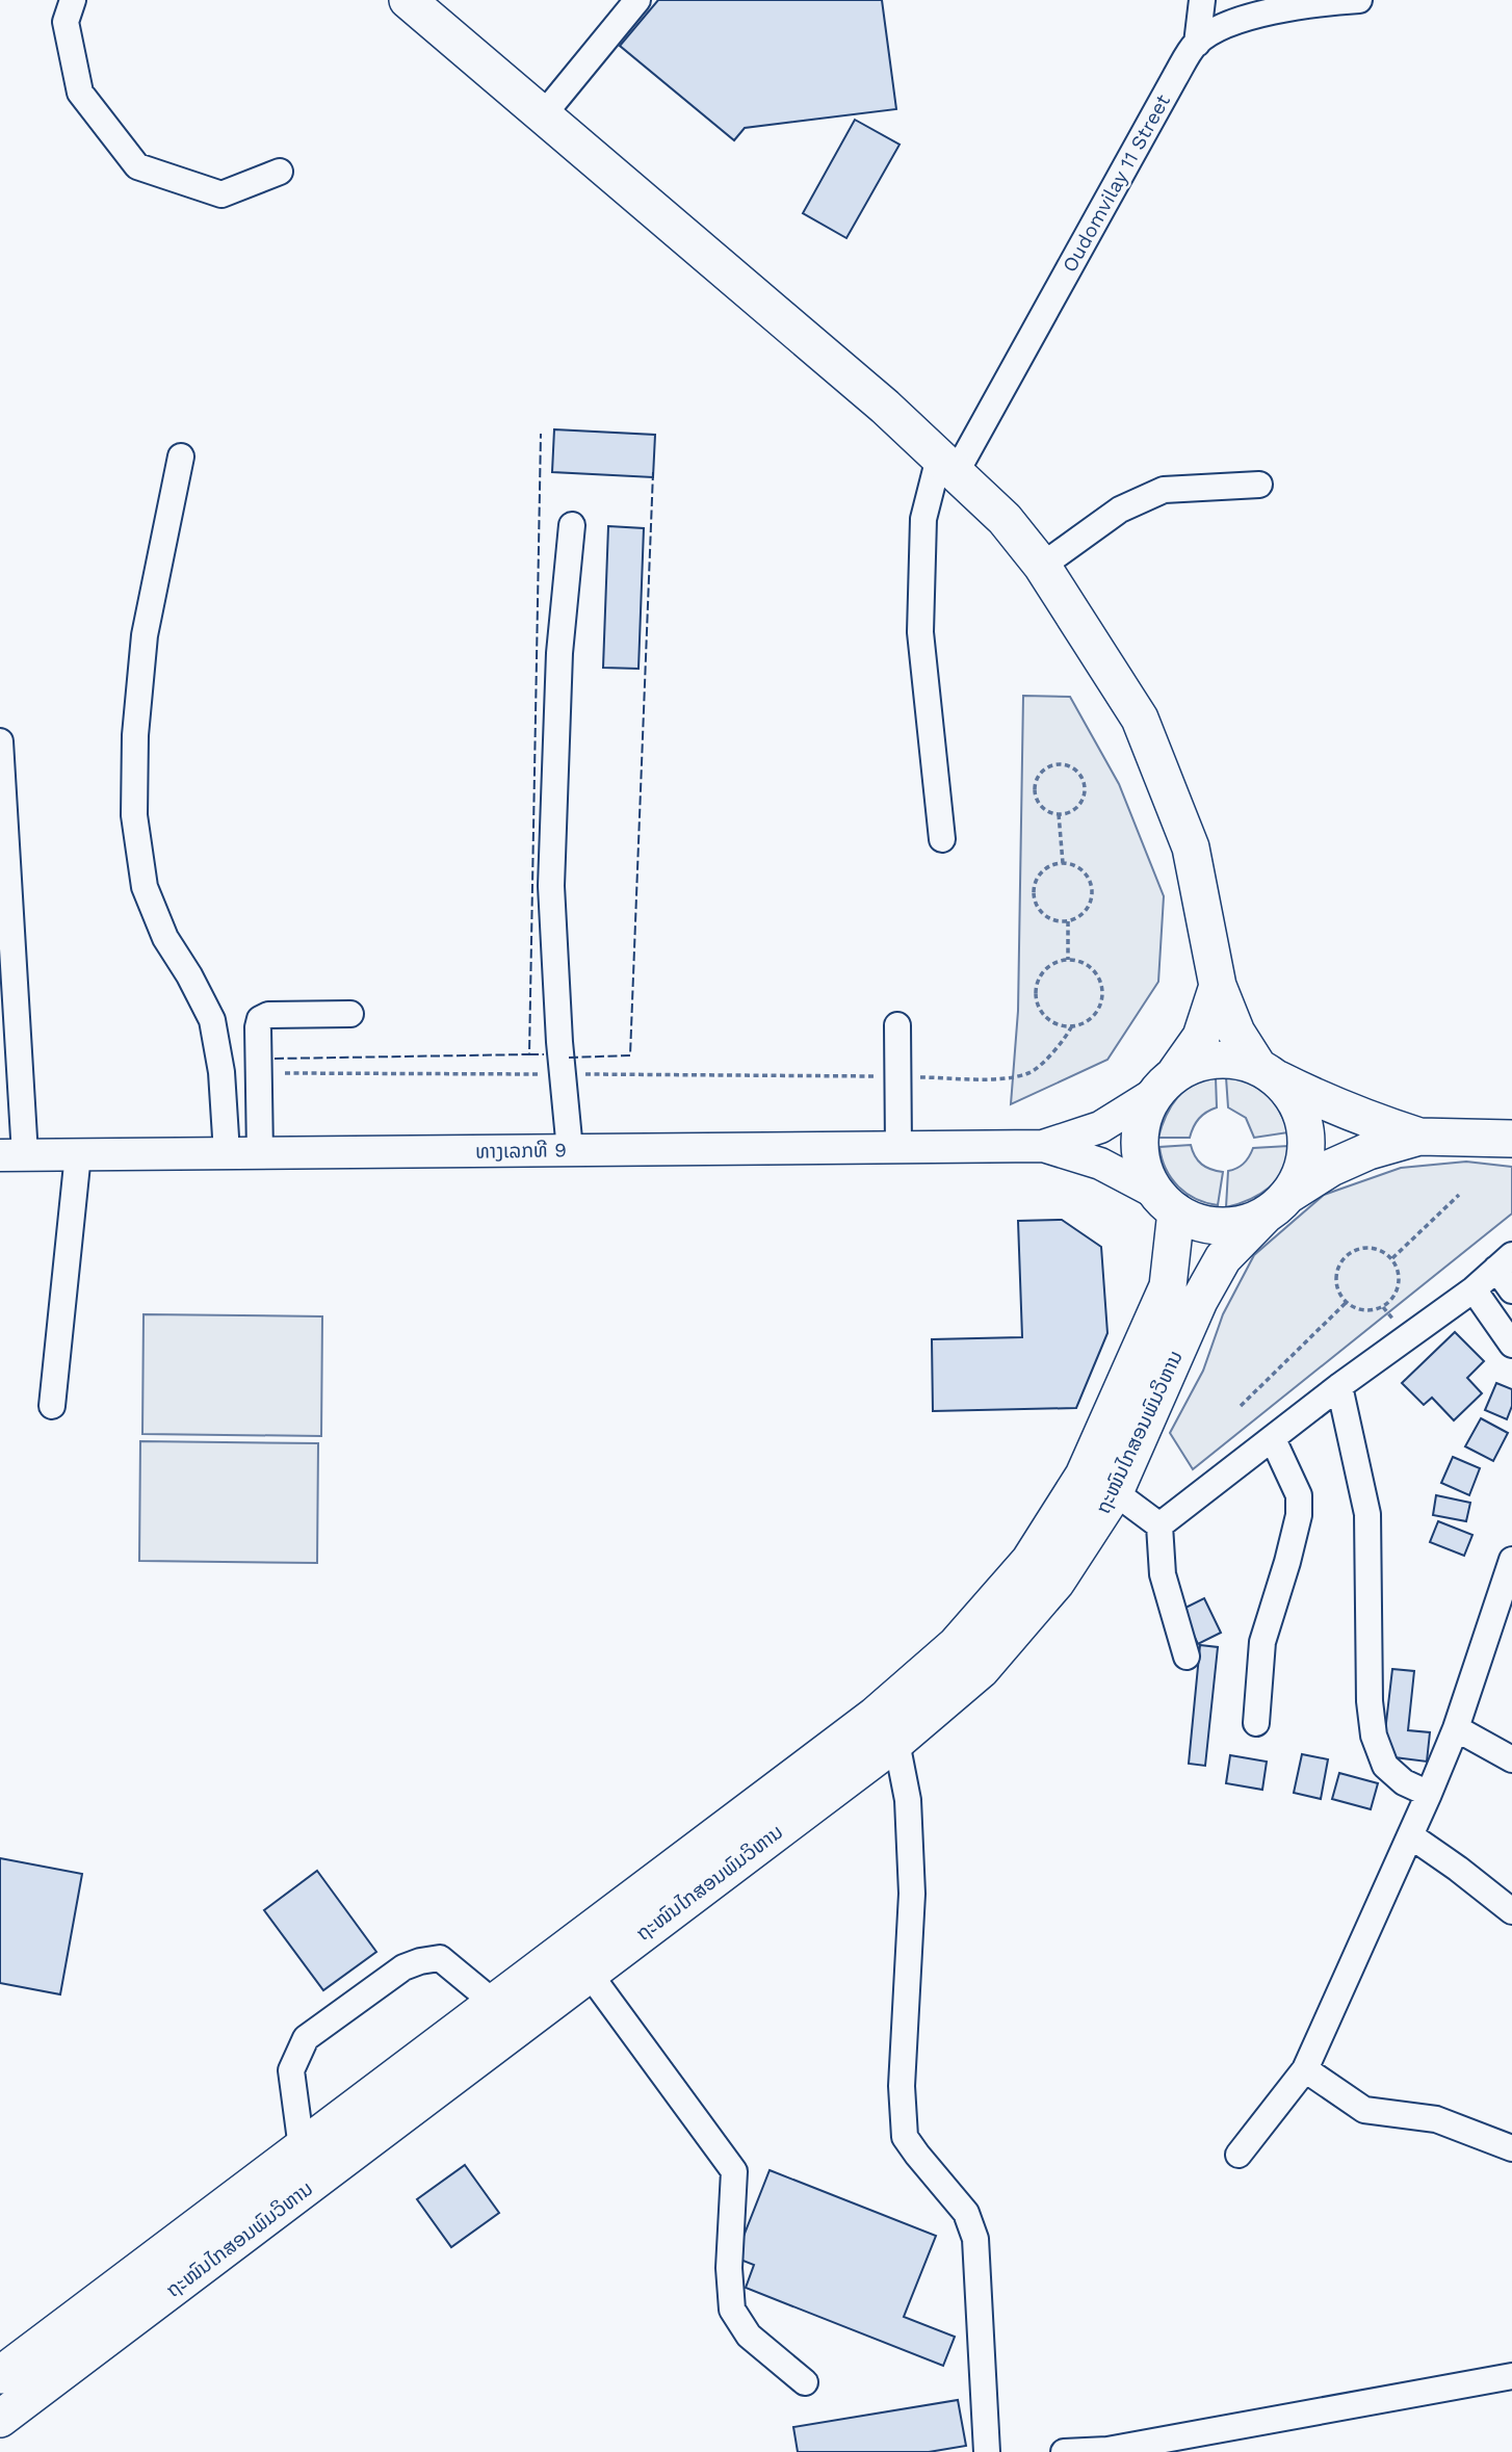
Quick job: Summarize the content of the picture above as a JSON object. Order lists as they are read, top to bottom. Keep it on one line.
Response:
{"streets":{"highway":["ຖະໜົນໄກສອນພົມວິຫານ"],"main road":["ທາງເລກທີ 9"],"street":["Oudomvilay 11 Street"]},"crossings":[["ທາງເລກທີ 9","ຖະໜົນໄກສອນພົມວິຫານ"]]}
